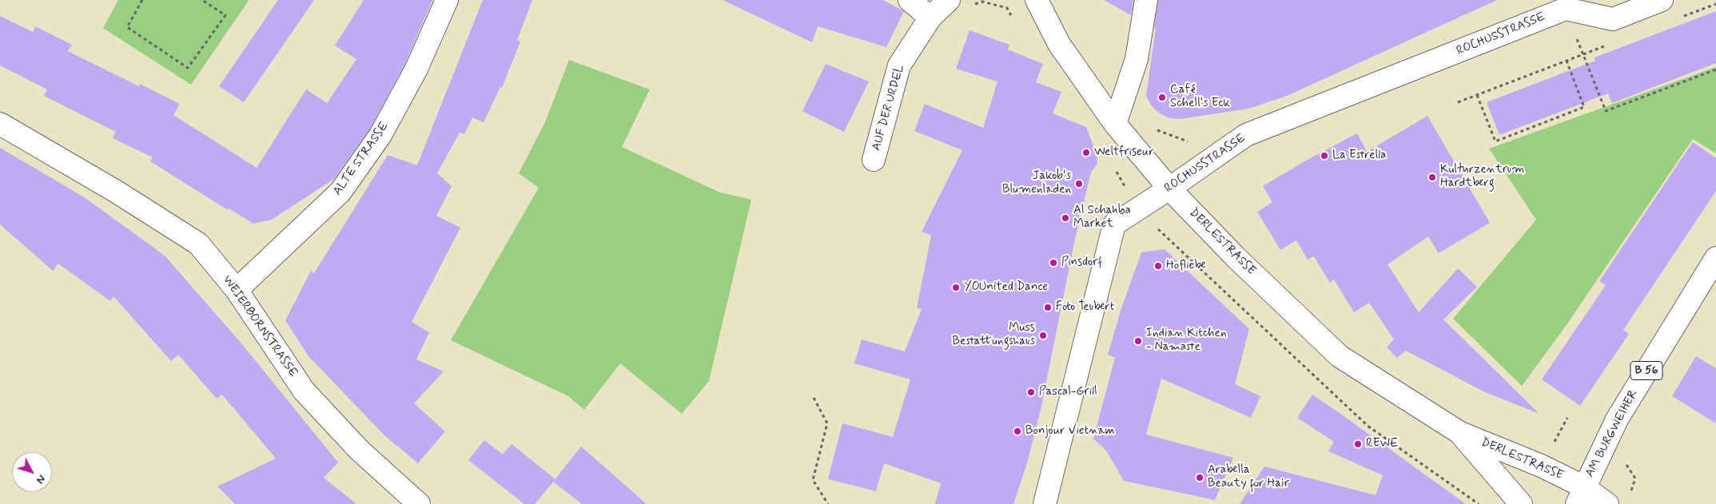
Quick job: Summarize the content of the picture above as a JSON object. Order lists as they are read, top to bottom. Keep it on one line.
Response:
{"streets":{"street":["ROCHUSSTRASSE","AUF DER URDEL","ALTE STRASSE","DERLESTRASSE","WEIERBORNSTRASSE","B 56","AM BURGWEIHER"]},"crossings":[["ROCHUSSTRASSE","DERLESTRASSE"],["ALTE STRASSE","WEIERBORNSTRASSE"],["DERLESTRASSE","AM BURGWEIHER"]],"places":["Café Schell's Eck","Weltfriseur","La Estrella","Kulturzentrum Hardtberg","Jakob's Blumenladen","Al Schahba Market","Pinsdorf","Hofliebe","YOUnited Dance","Foto Teubert","Muss Bestattungshaus","Indian Kitchen - Namaste","Pascal-Grill","Bonjour Vietnam","REWE","Arabella Beauty for Hair"],"north":"bottom right"}
